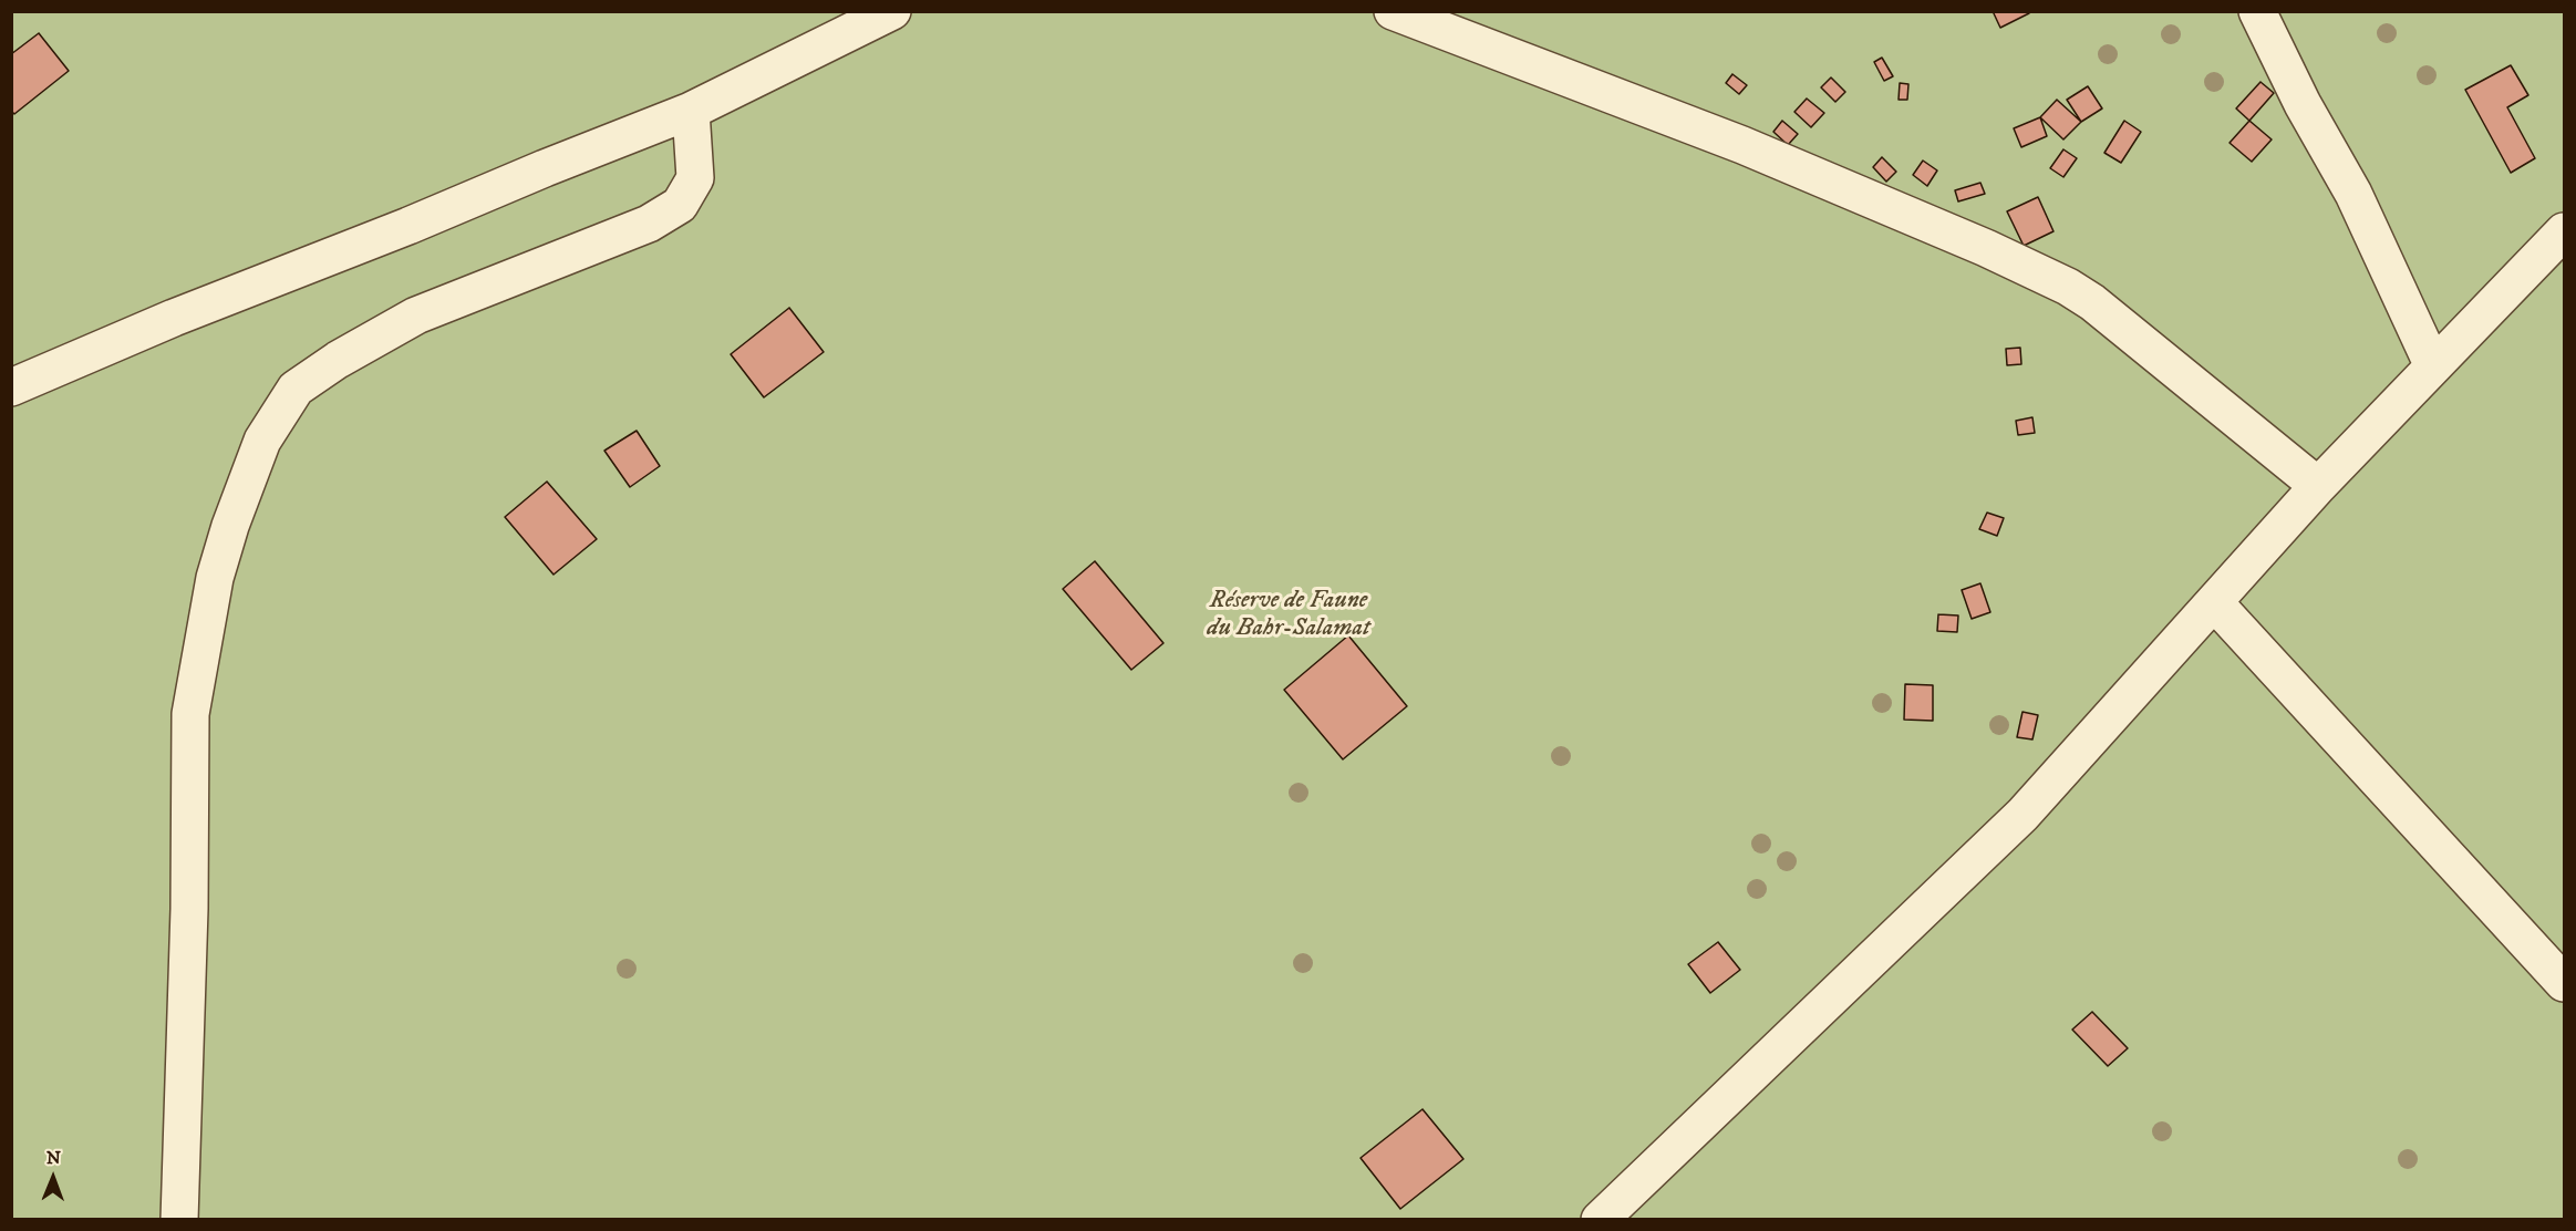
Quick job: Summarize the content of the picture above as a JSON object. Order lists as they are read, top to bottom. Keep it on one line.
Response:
{"parks":["Réserve de Faune du Bahr-Salamat"],"north":"top"}
